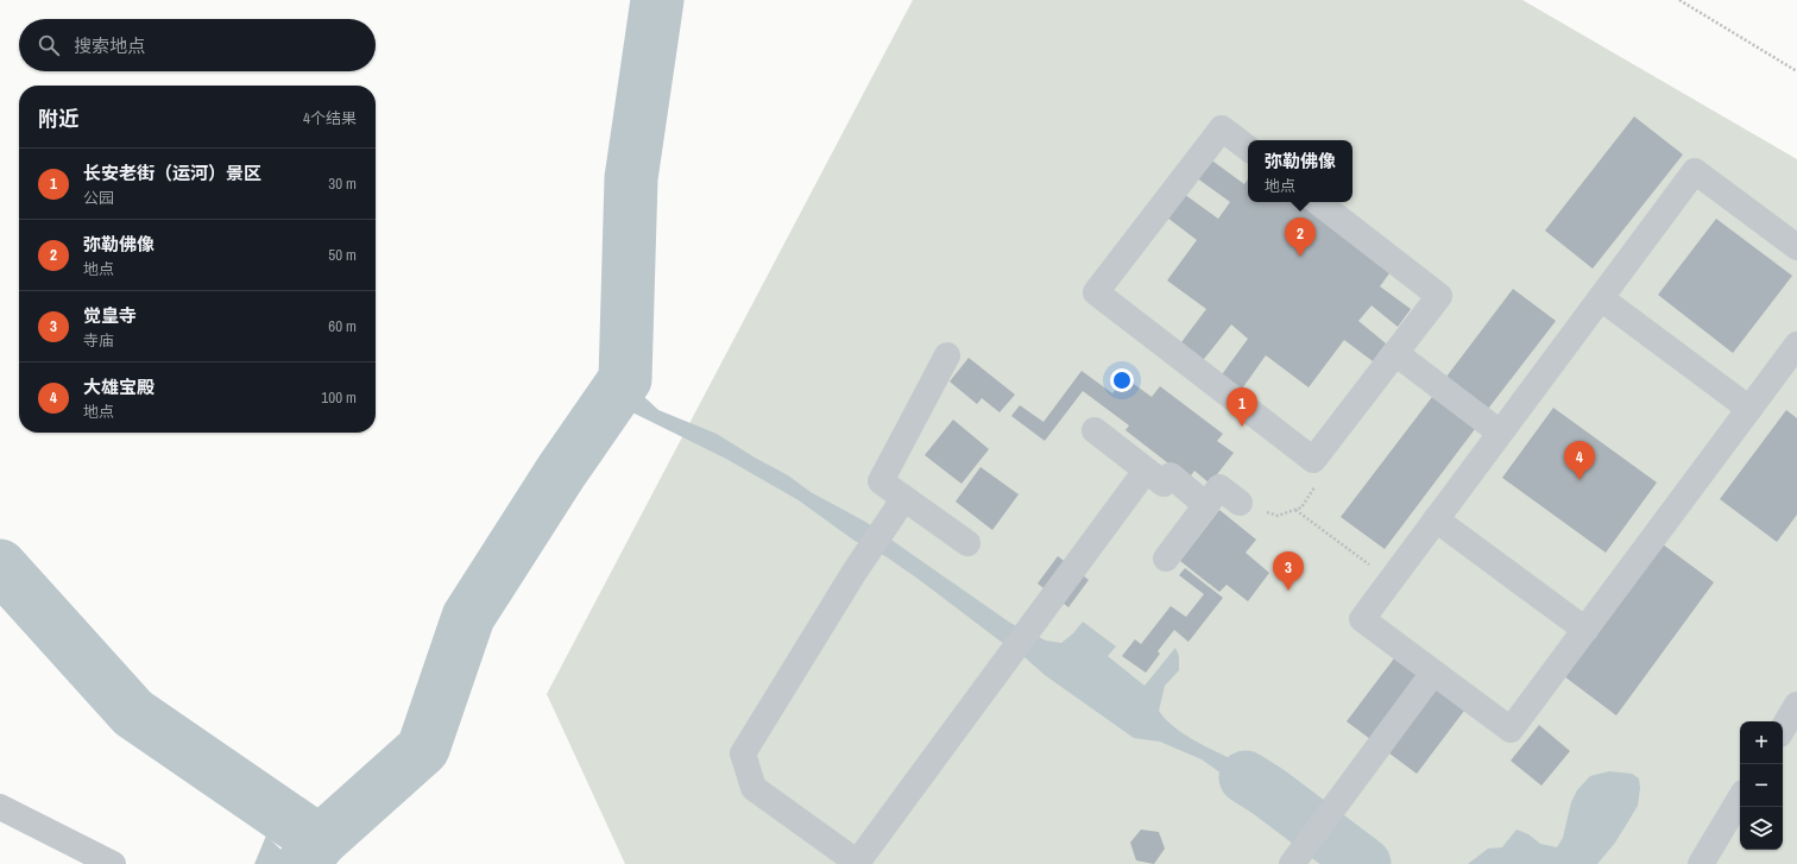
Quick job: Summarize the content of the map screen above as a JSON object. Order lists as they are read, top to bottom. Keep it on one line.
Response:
{"page":{"search":"搜索地点","heading":["附近","4个结果"],"popup":["弥勒佛像","地点"],"list":[{"mark":"1","name":"长安老街（运河）景区","note":"公园","value":"30 m"},{"mark":"2","name":"弥勒佛像","note":"地点","value":"50 m"},{"mark":"3","name":"觉皇寺","note":"寺庙","value":"60 m"},{"mark":"4","name":"大雄宝殿","note":"地点","value":"100 m"}],"pins":["2","1","4","3"],"map_buttons":["+","−"]}}
